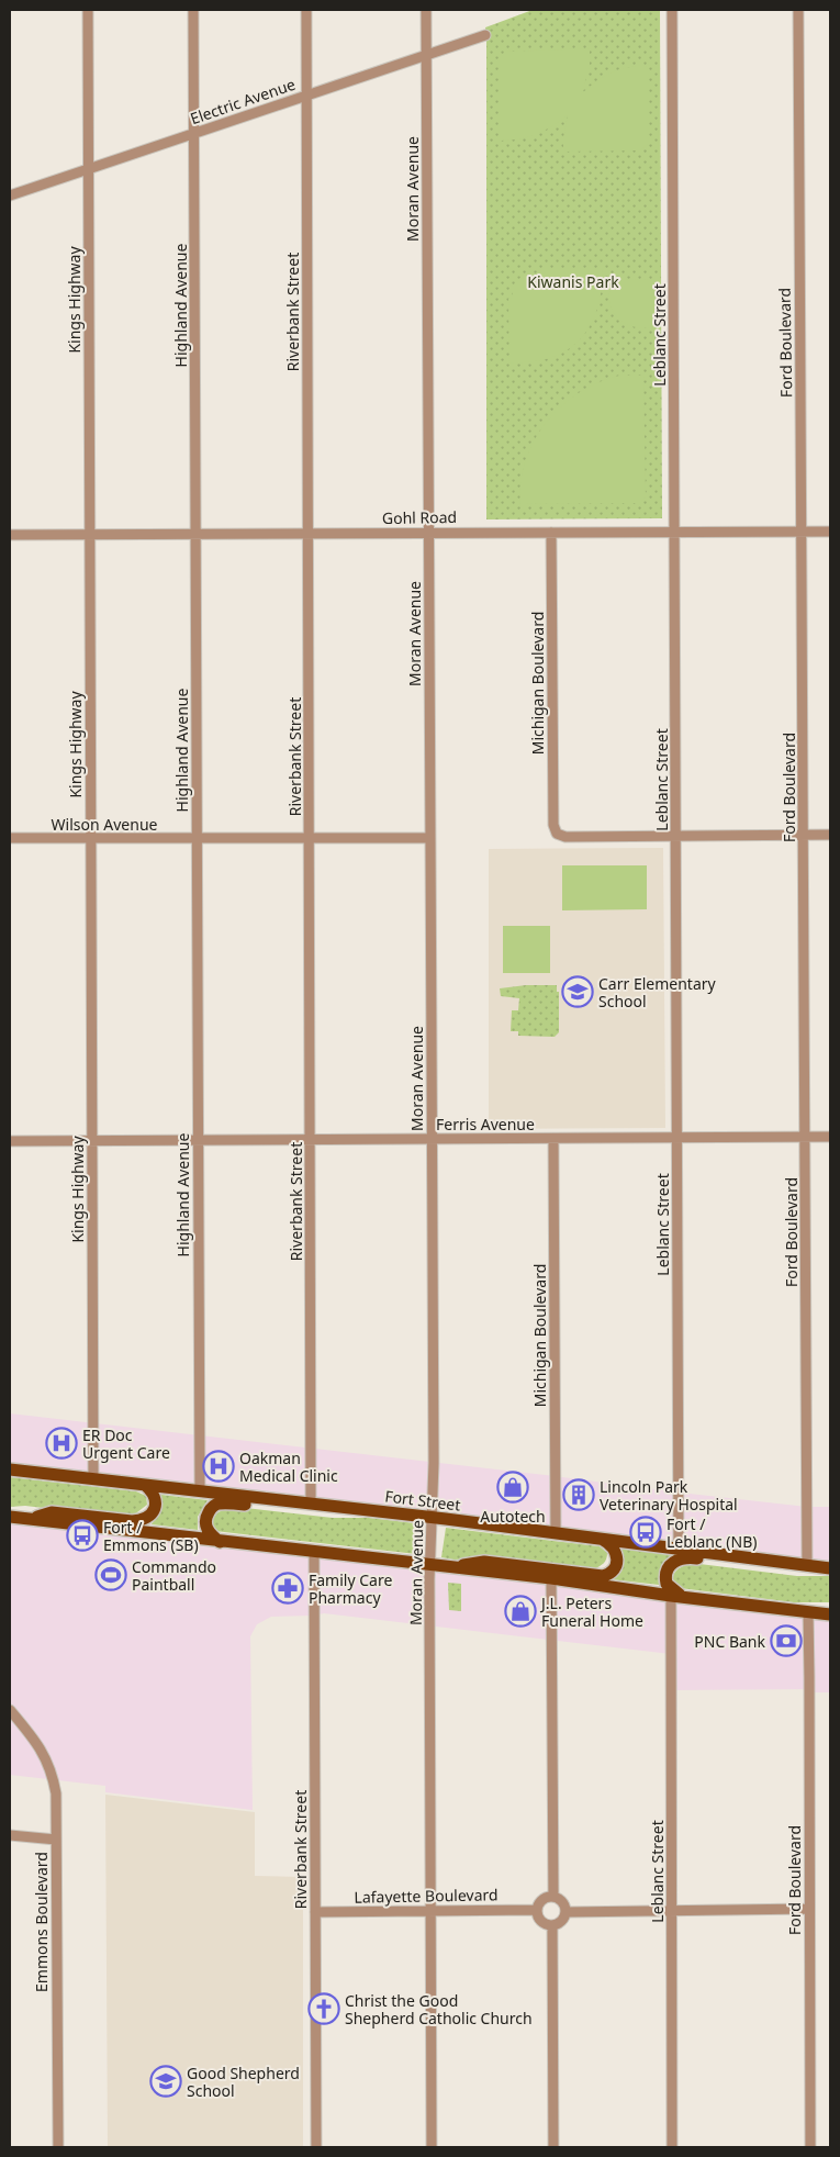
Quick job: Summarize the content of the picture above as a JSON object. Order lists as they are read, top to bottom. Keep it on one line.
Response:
{"streets":{"main road":["Fort Street"],"street":["Electric Avenue","Moran Avenue","Kings Highway","Highland Avenue","Riverbank Street","Leblanc Street","Ford Boulevard","Gohl Road","Michigan Boulevard","Wilson Avenue","Ferris Avenue","Lafayette Boulevard","Emmons Boulevard"]},"crossings":[["Electric Avenue","Moran Avenue"],["Electric Avenue","Kings Highway"],["Electric Avenue","Highland Avenue"],["Electric Avenue","Riverbank Street"],["Moran Avenue","Gohl Road"],["Moran Avenue","Wilson Avenue"],["Moran Avenue","Ferris Avenue"],["Moran Avenue","Fort Street"],["Moran Avenue","Lafayette Boulevard"],["Kings Highway","Gohl Road"],["Kings Highway","Wilson Avenue"],["Kings Highway","Ferris Avenue"],["Kings Highway","Fort Street"],["Highland Avenue","Gohl Road"],["Highland Avenue","Wilson Avenue"],["Highland Avenue","Ferris Avenue"],["Highland Avenue","Fort Street"],["Riverbank Street","Gohl Road"],["Riverbank Street","Wilson Avenue"],["Riverbank Street","Ferris Avenue"],["Riverbank Street","Fort Street"],["Riverbank Street","Lafayette Boulevard"],["Leblanc Street","Gohl Road"],["Leblanc Street","Michigan Boulevard"],["Leblanc Street","Ferris Avenue"],["Leblanc Street","Fort Street"],["Ford Boulevard","Gohl Road"],["Ford Boulevard","Ferris Avenue"],["Ford Boulevard","Fort Street"],["Gohl Road","Michigan Boulevard"],["Michigan Boulevard","Ferris Avenue"],["Michigan Boulevard","Fort Street"]],"parks":["Kiwanis Park"],"places":{"school or university":["Carr Elementary School","Good Shepherd School"],"hospital":["ER Doc Urgent Care","Oakman Medical Clinic"],"shop":["Autotech","J.L. Peters Funeral Home"],"building":["Lincoln Park Veterinary Hospital"],"bus stop":["Fort / Leblanc (NB)","Fort / Emmons (SB)"],"sports":["Commando Paintball"],"pharmacy":["Family Care Pharmacy"],"bank":["PNC Bank"],"church":["Christ the Good Shepherd Catholic Church"]}}
